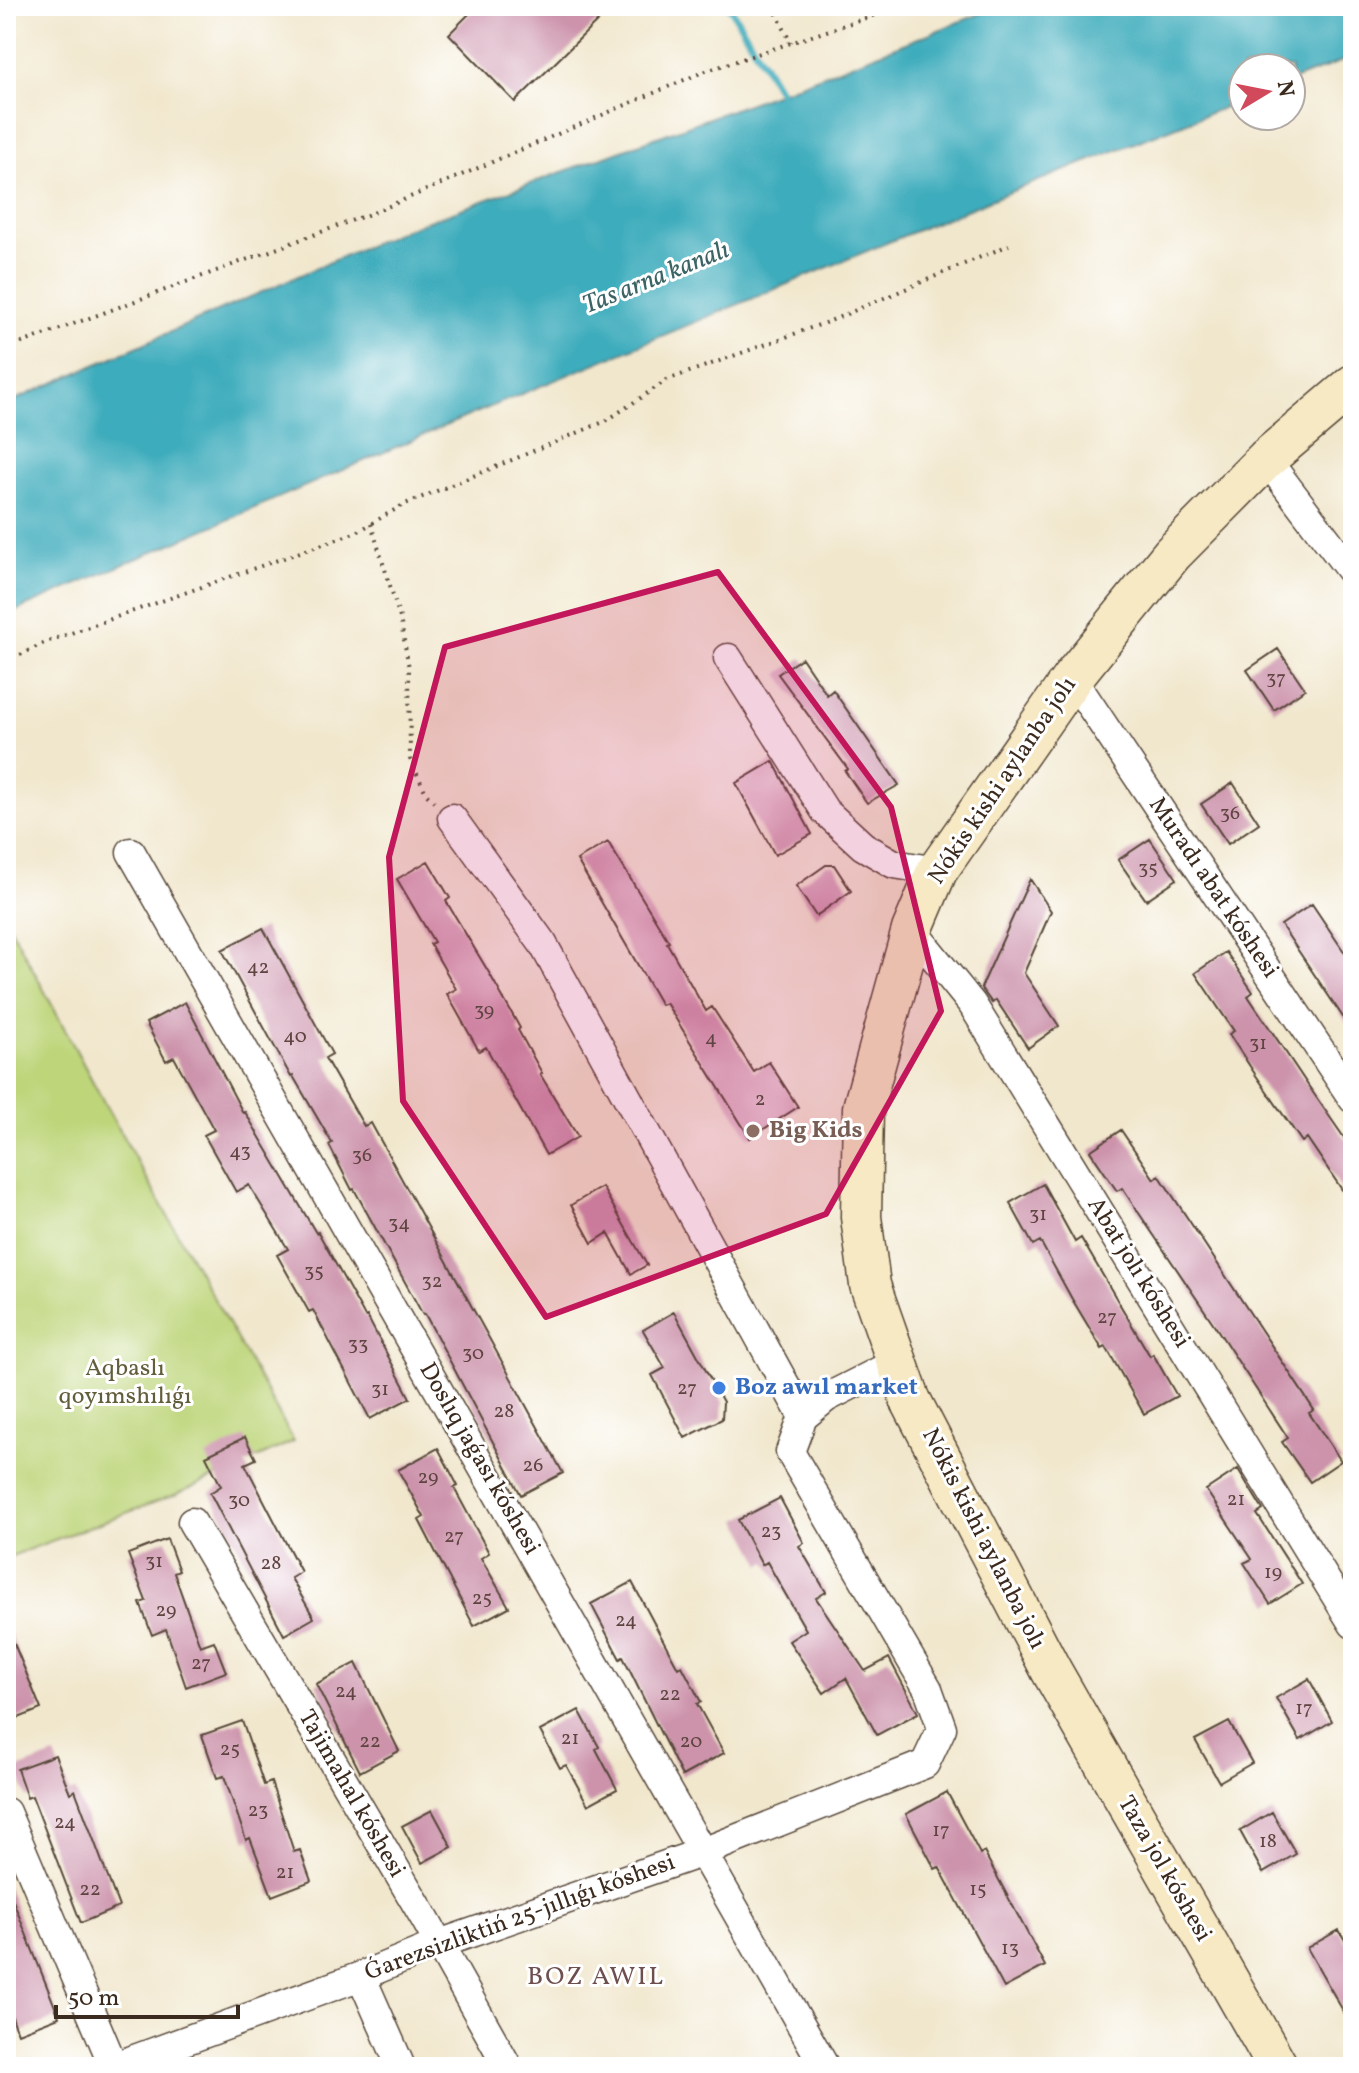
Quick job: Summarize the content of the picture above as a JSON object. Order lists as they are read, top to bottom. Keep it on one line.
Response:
{"streets":{"main road":["Nókis kishi aylanba jolı","Taza jol kóshesi"],"street":["Muradı abat kóshesi","Abat jolı kóshesi","Doslıq jaǵası kóshesi","Tajimahal kóshesi","Ǵarezsizliktiń 25-jıllıǵı kóshesi"]},"crossings":[["Nókis kishi aylanba jolı","Muradı abat kóshesi"],["Nókis kishi aylanba jolı","Abat jolı kóshesi"],["Nókis kishi aylanba jolı","Taza jol kóshesi"],["Doslıq jaǵası kóshesi","Ǵarezsizliktiń 25-jıllıǵı kóshesi"],["Tajimahal kóshesi","Ǵarezsizliktiń 25-jıllıǵı kóshesi"]],"districts":["BOZ AWIL"],"water":["Tas arna kanalı"],"parks":["Aqbaslı qoyımshılıǵı"],"places":["Big Kids","Boz awıl market"],"house_numbers":["37","36","35","42","39","40","4","31","2","43","36","31","34","35","32","27","33","30","27","31","28","26","29","21","30","23","27","31","28","19","25","29","24","27","24","22","17","21","22","20","25","23","24","17","18","21","22","15","13"],"scale_bar":"50 m","north":"right"}
